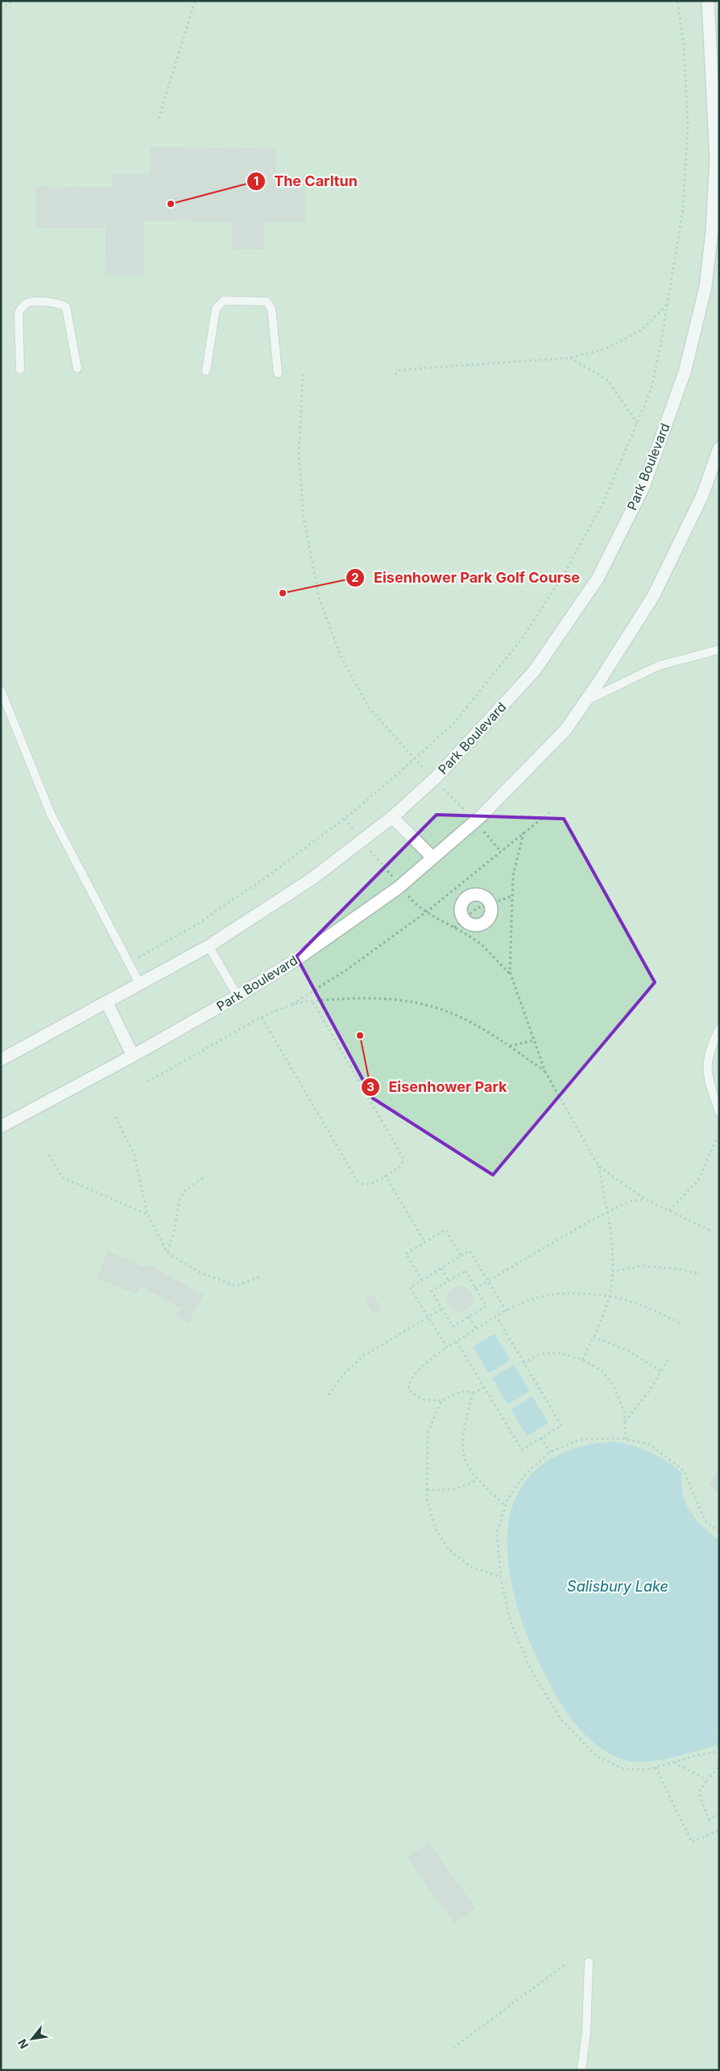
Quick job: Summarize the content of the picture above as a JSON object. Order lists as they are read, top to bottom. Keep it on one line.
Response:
{"streets":{"street":["Park Boulevard"]},"water":["Salisbury Lake"],"places":["The Carltun","Eisenhower Park Golf Course","Eisenhower Park"],"north":"bottom left"}
